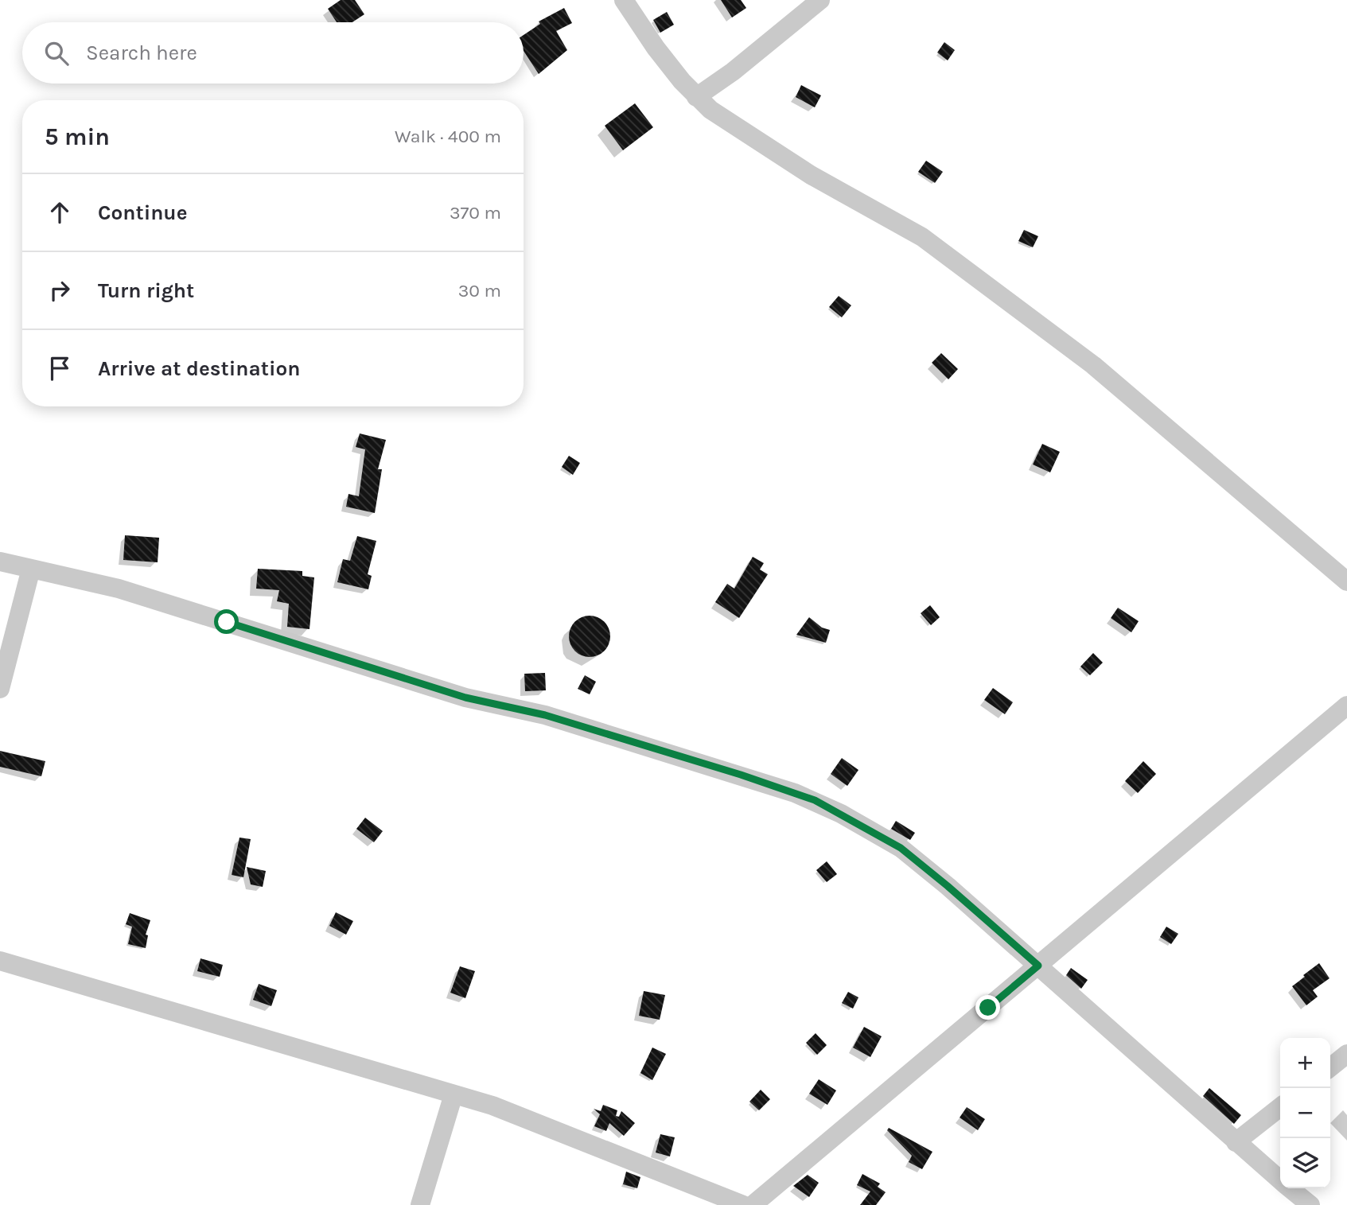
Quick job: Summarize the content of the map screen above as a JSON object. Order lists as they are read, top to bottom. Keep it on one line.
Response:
{"page":{"search":"Search here","heading":["5 min","Walk · 400 m"],"list":[["Continue","370 m"],["Turn right","30 m"],"Arrive at destination"],"map_buttons":["+","−"]}}
